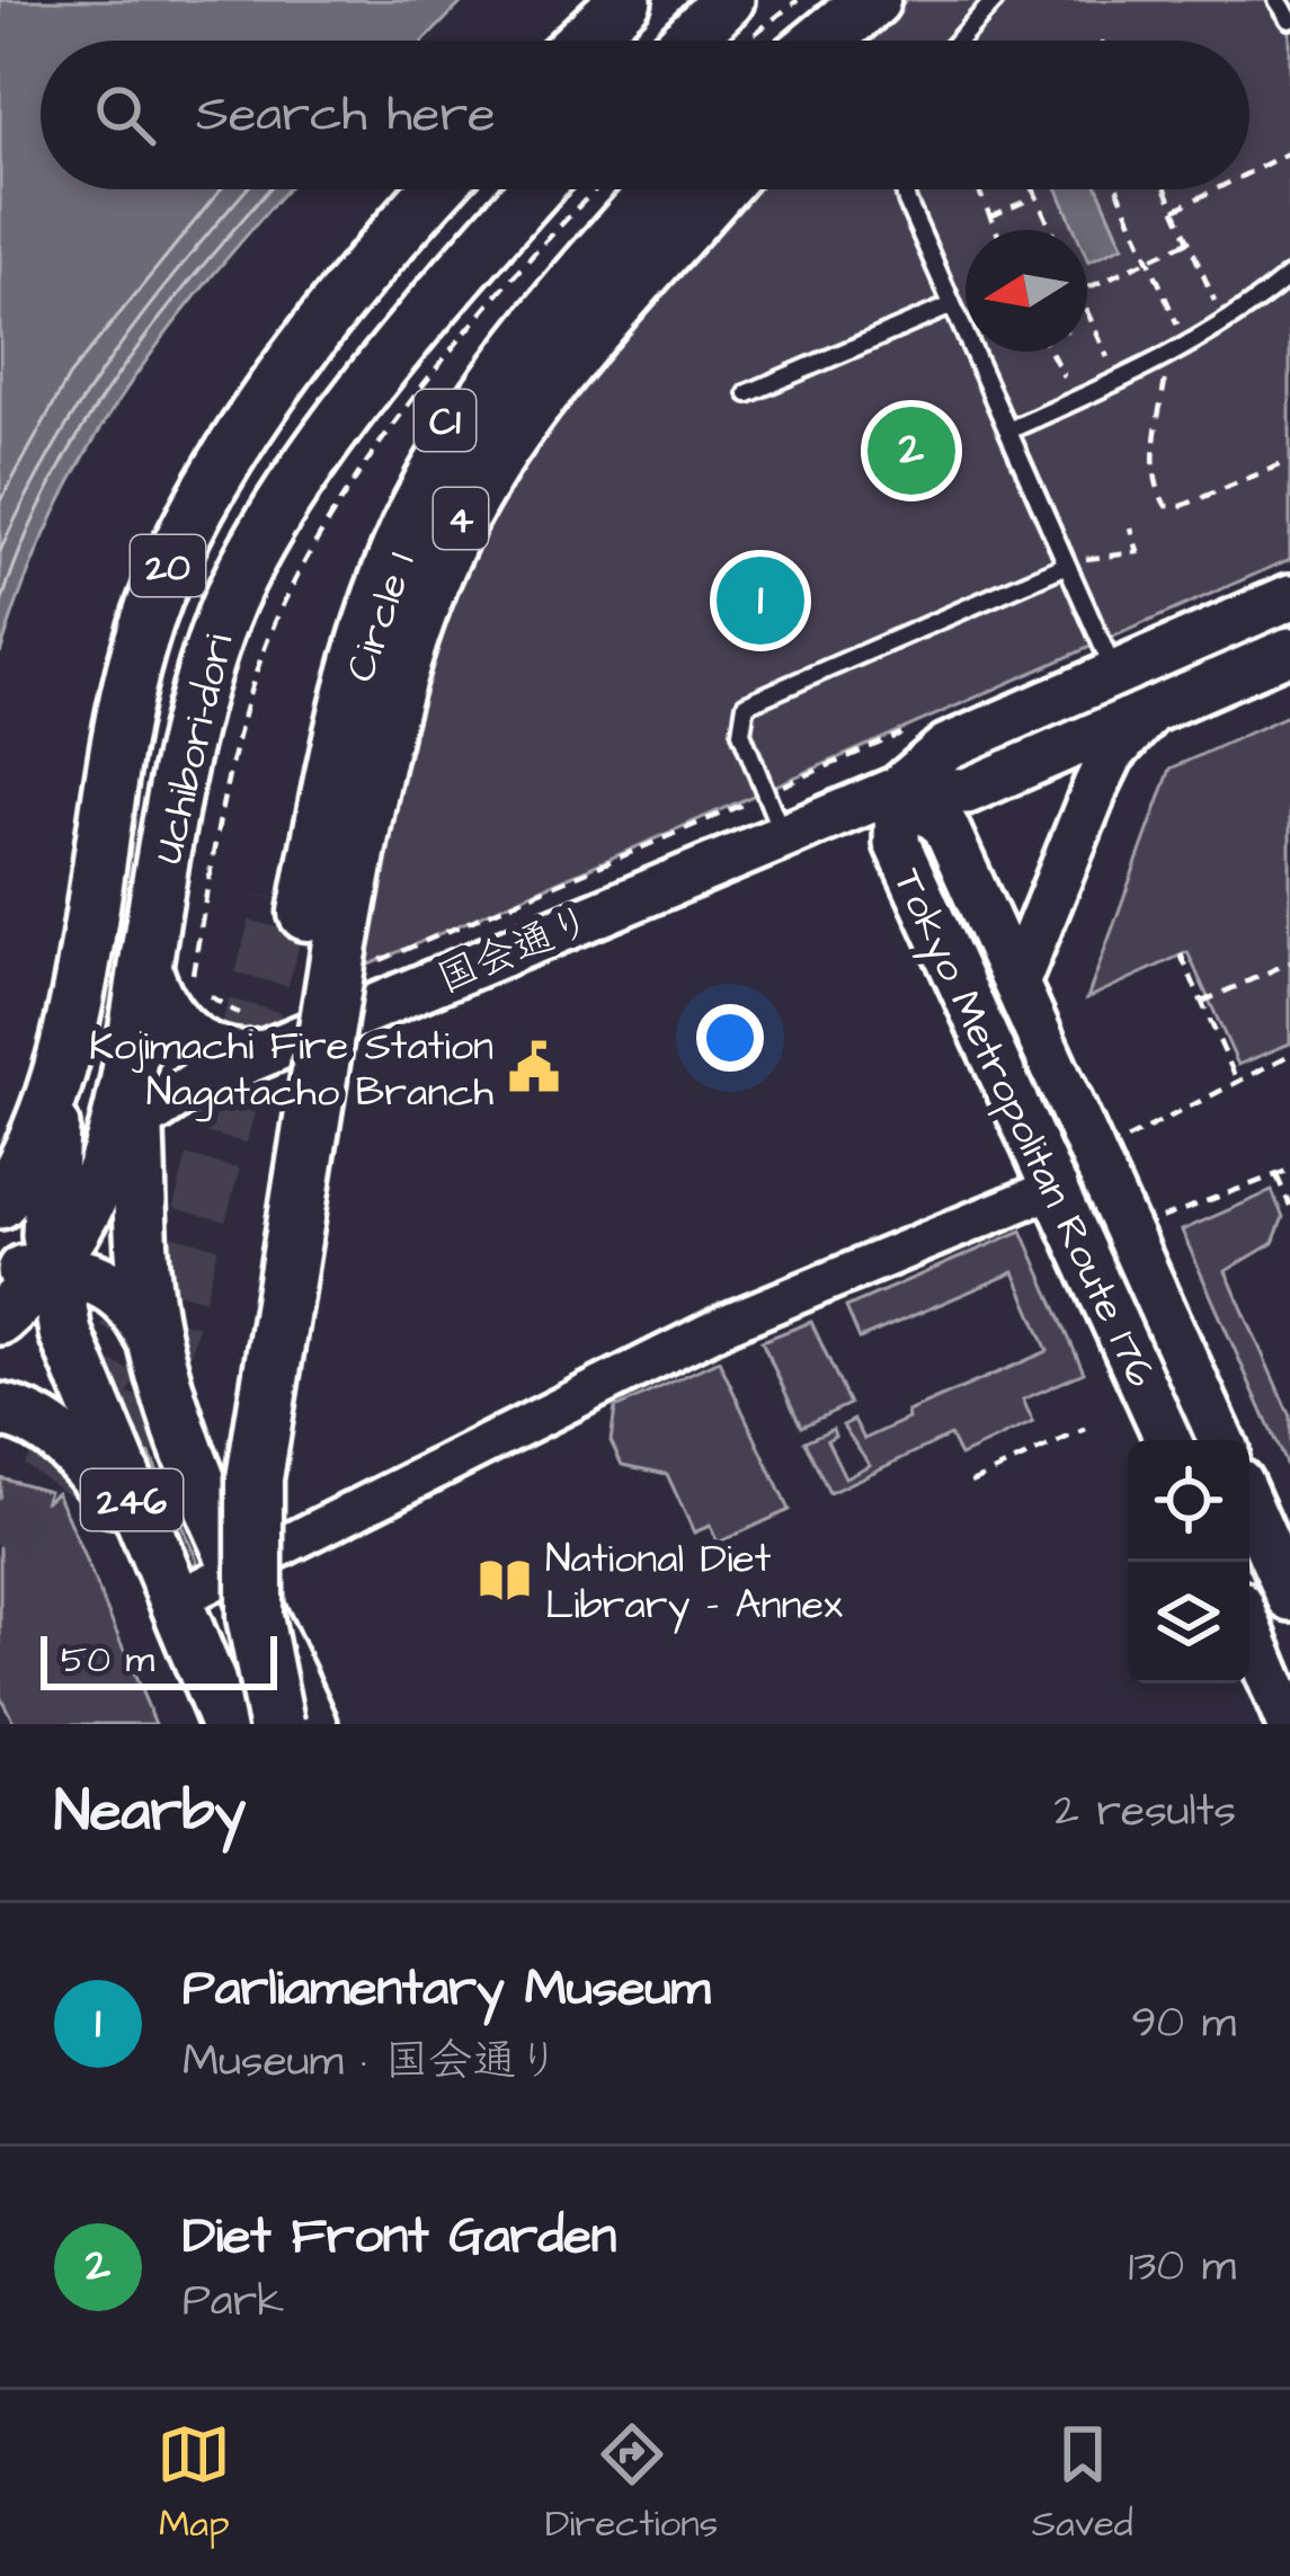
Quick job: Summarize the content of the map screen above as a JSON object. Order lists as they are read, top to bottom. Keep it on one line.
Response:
{"streets":{"highway":["C1","4","20","Circle 1","Uchibori-dori","246"],"main road":["国会通り","Tokyo Metropolitan Route 176"]},"crossings":[["Uchibori-dori","246"],["国会通り","Tokyo Metropolitan Route 176"],["国会通り","246"]],"places":{"public building":["Kojimachi Fire Station Nagatacho Branch"],"library":["National Diet Library - Annex"]},"scale_bar":"50 m","north":"left","page":{"search":"Search here","pins":["2","1"],"scale":"50 m","heading":["Nearby","2 results"],"list":[{"mark":"1","name":"Parliamentary Museum","note":"Museum · 国会通り","value":"90 m"},{"mark":"2","name":"Diet Front Garden","note":"Park","value":"130 m"}],"nav":["Map","Directions","Saved"]}}
